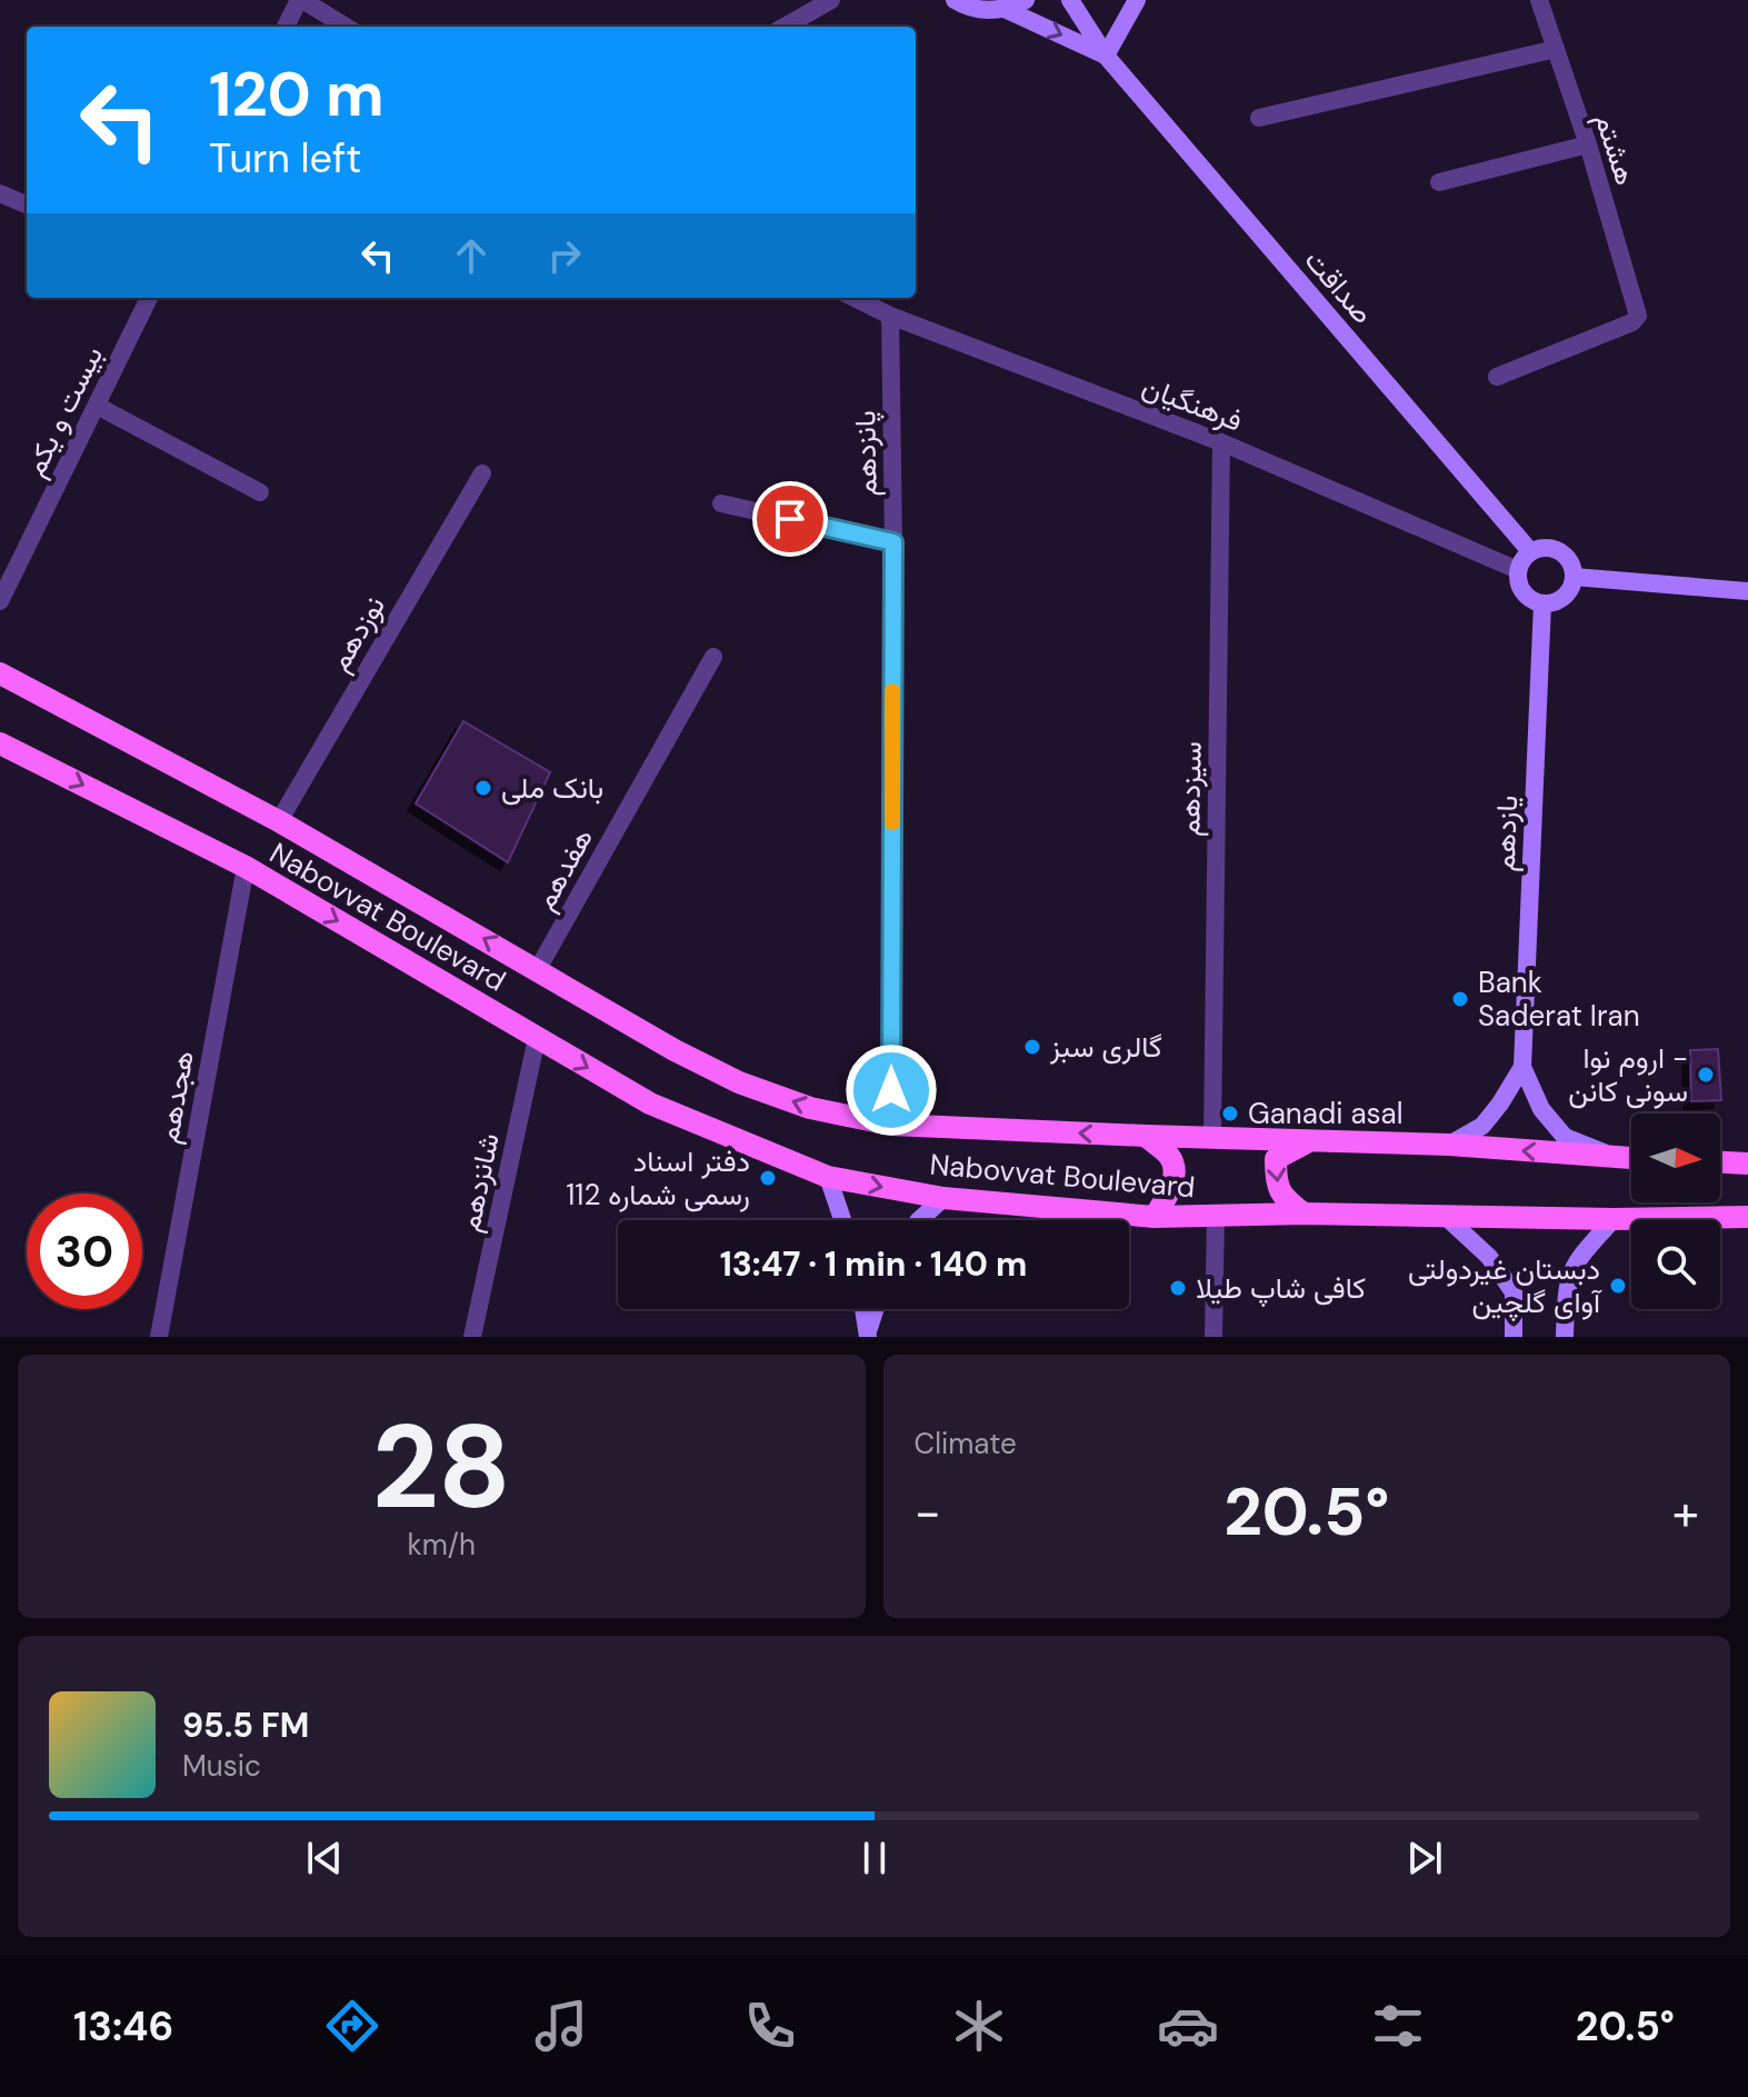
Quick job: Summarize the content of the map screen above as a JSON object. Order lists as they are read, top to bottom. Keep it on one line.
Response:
{"streets":{"main road":["Nabovvat Boulevard"],"street":["هشتم","صداقت","فرهنگیان","بیست و یکم","پانزدهم","نوزدهم","سیزدهم","یازدهم","هفدهم","هجدهم","شانزدهم"]},"crossings":[["صداقت","فرهنگیان"],["صداقت","یازدهم"],["فرهنگیان","پانزدهم"],["فرهنگیان","سیزدهم"],["فرهنگیان","یازدهم"],["پانزدهم","Nabovvat Boulevard"],["نوزدهم","Nabovvat Boulevard"],["سیزدهم","Nabovvat Boulevard"],["هفدهم","Nabovvat Boulevard"],["Nabovvat Boulevard","هجدهم"],["Nabovvat Boulevard","شانزدهم"]],"places":["بانک ملی","Bank Saderat Iran","گالری سبز","اروم نوا - سونی کانن","Ganadi asal","دفتر اسناد رسمی شماره 112","دبستان غیردولتی آوای گلچین","کافی شاپ طیلا"],"north":"right","page":{"turn":["120 m","Turn left"],"limit":"30","trip":"13:47 · 1 min · 140 m","tile":[["28","km/h"],"Climate"],"heat":["−","20.5°","+"],"song":["95.5 FM","Music"],"tabs":["13:46","20.5°"]}}
